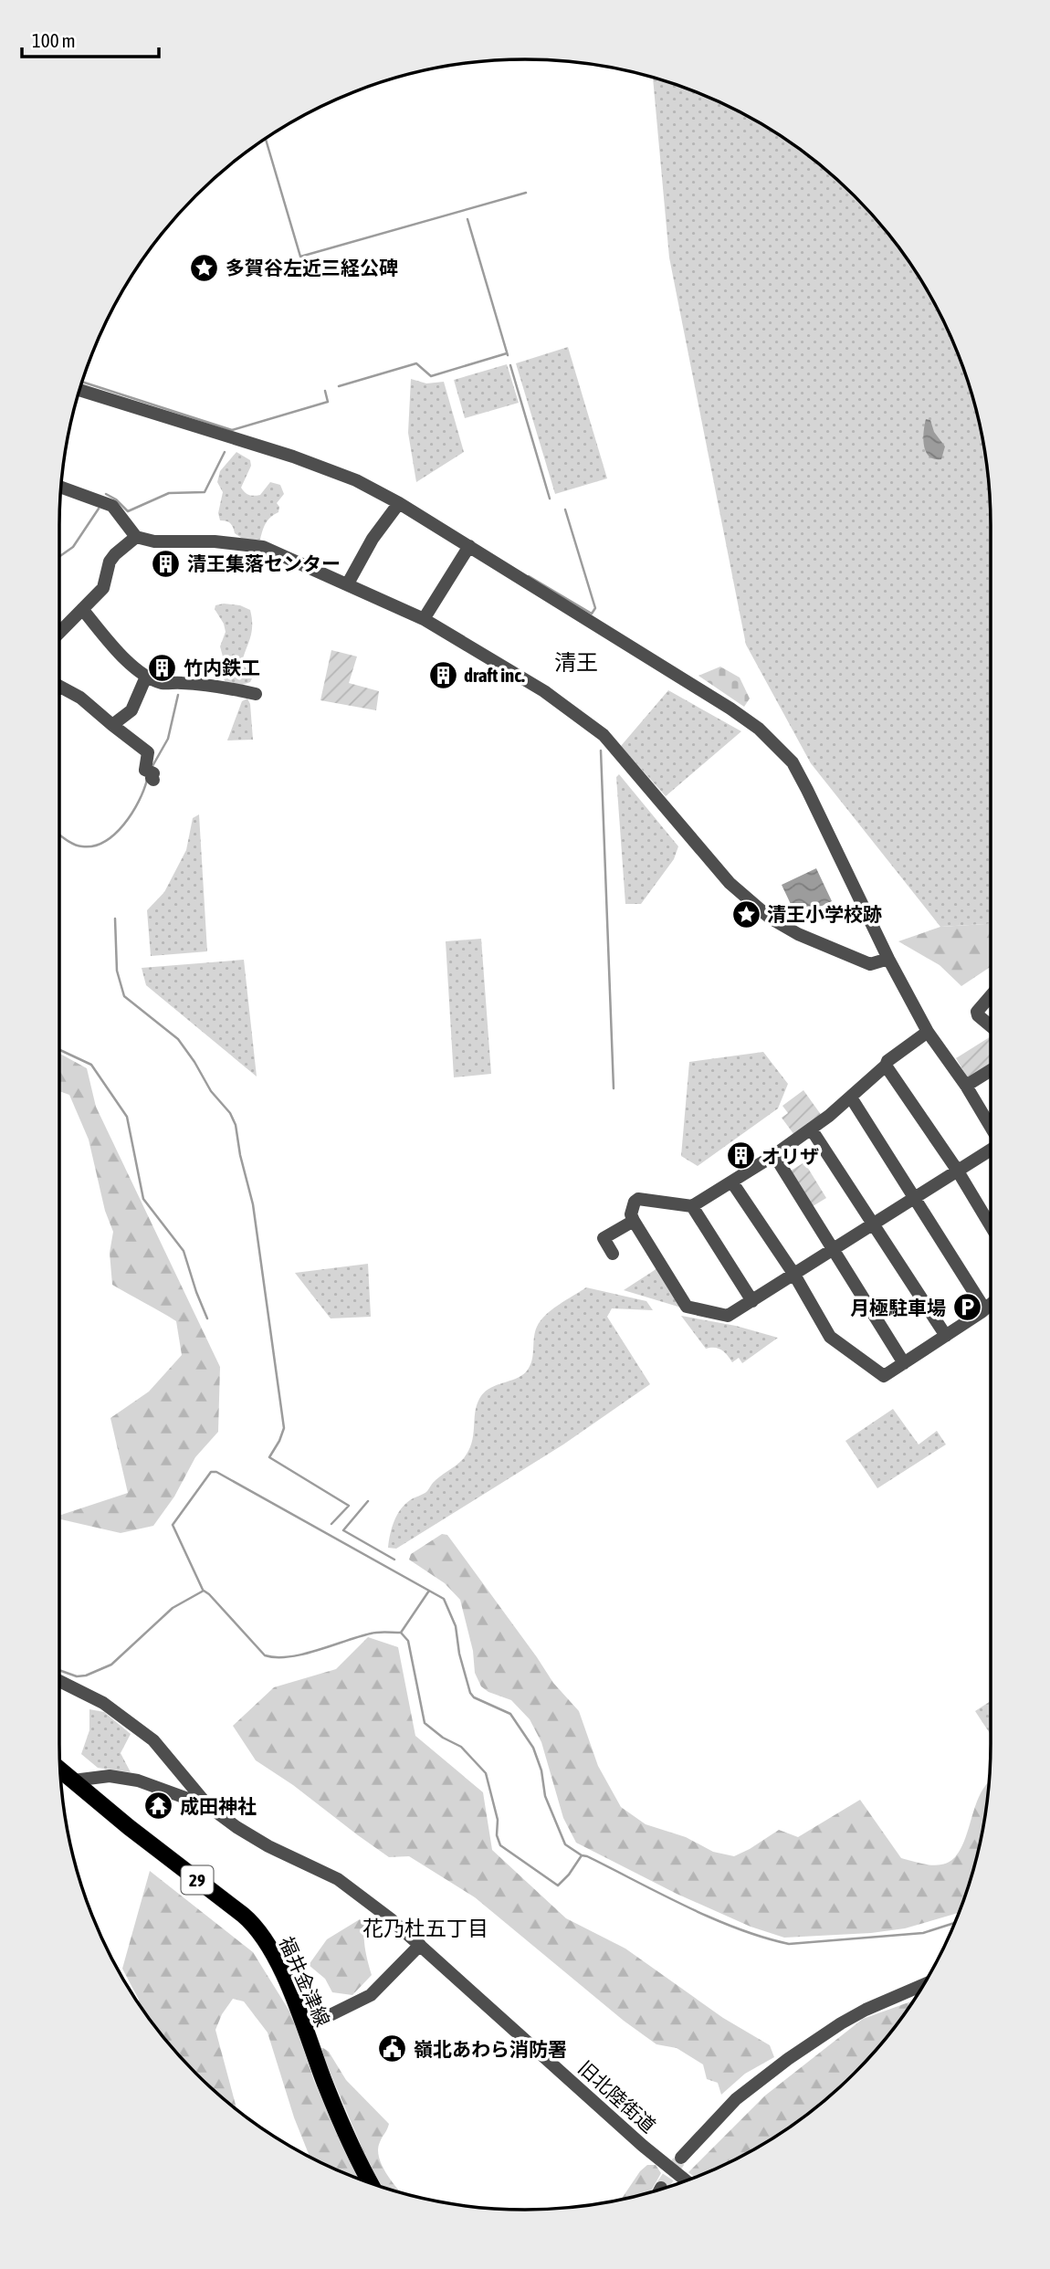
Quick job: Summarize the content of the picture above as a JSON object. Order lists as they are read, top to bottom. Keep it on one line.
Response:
{"streets":{"main road":["29","福井金津線"],"street":["旧北陸街道"]},"crossings":[["福井金津線","旧北陸街道"]],"districts":["清王","花乃杜五丁目"],"places":{"place":["多賀谷左近三経公碑","清王小学校跡"],"building":["清王集落センター","竹内鉄工","draft inc.","オリザ"],"parking":["月極駐車場"],"temple":["成田神社"],"public building":["嶺北あわら消防署"]},"scale_bar":"100 m"}
